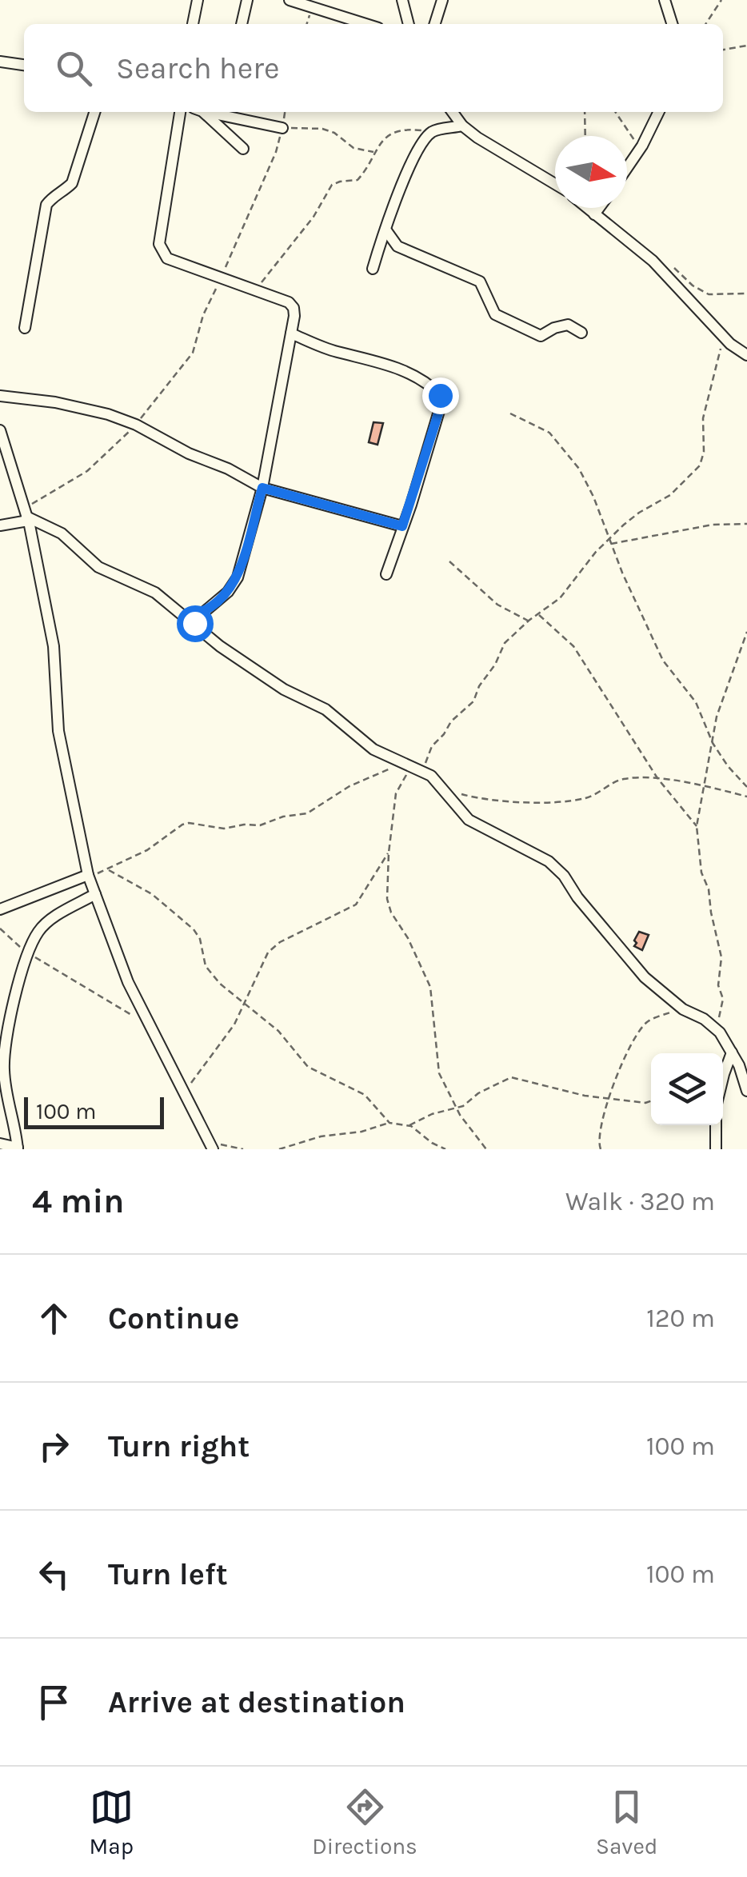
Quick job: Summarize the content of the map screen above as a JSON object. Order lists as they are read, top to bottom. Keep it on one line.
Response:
{"scale_bar":"100 m","north":"right","page":{"search":"Search here","scale":"100 m","heading":["4 min","Walk · 320 m"],"list":[["Continue","120 m"],["Turn right","100 m"],["Turn left","100 m"],"Arrive at destination"],"nav":["Map","Directions","Saved"]}}
